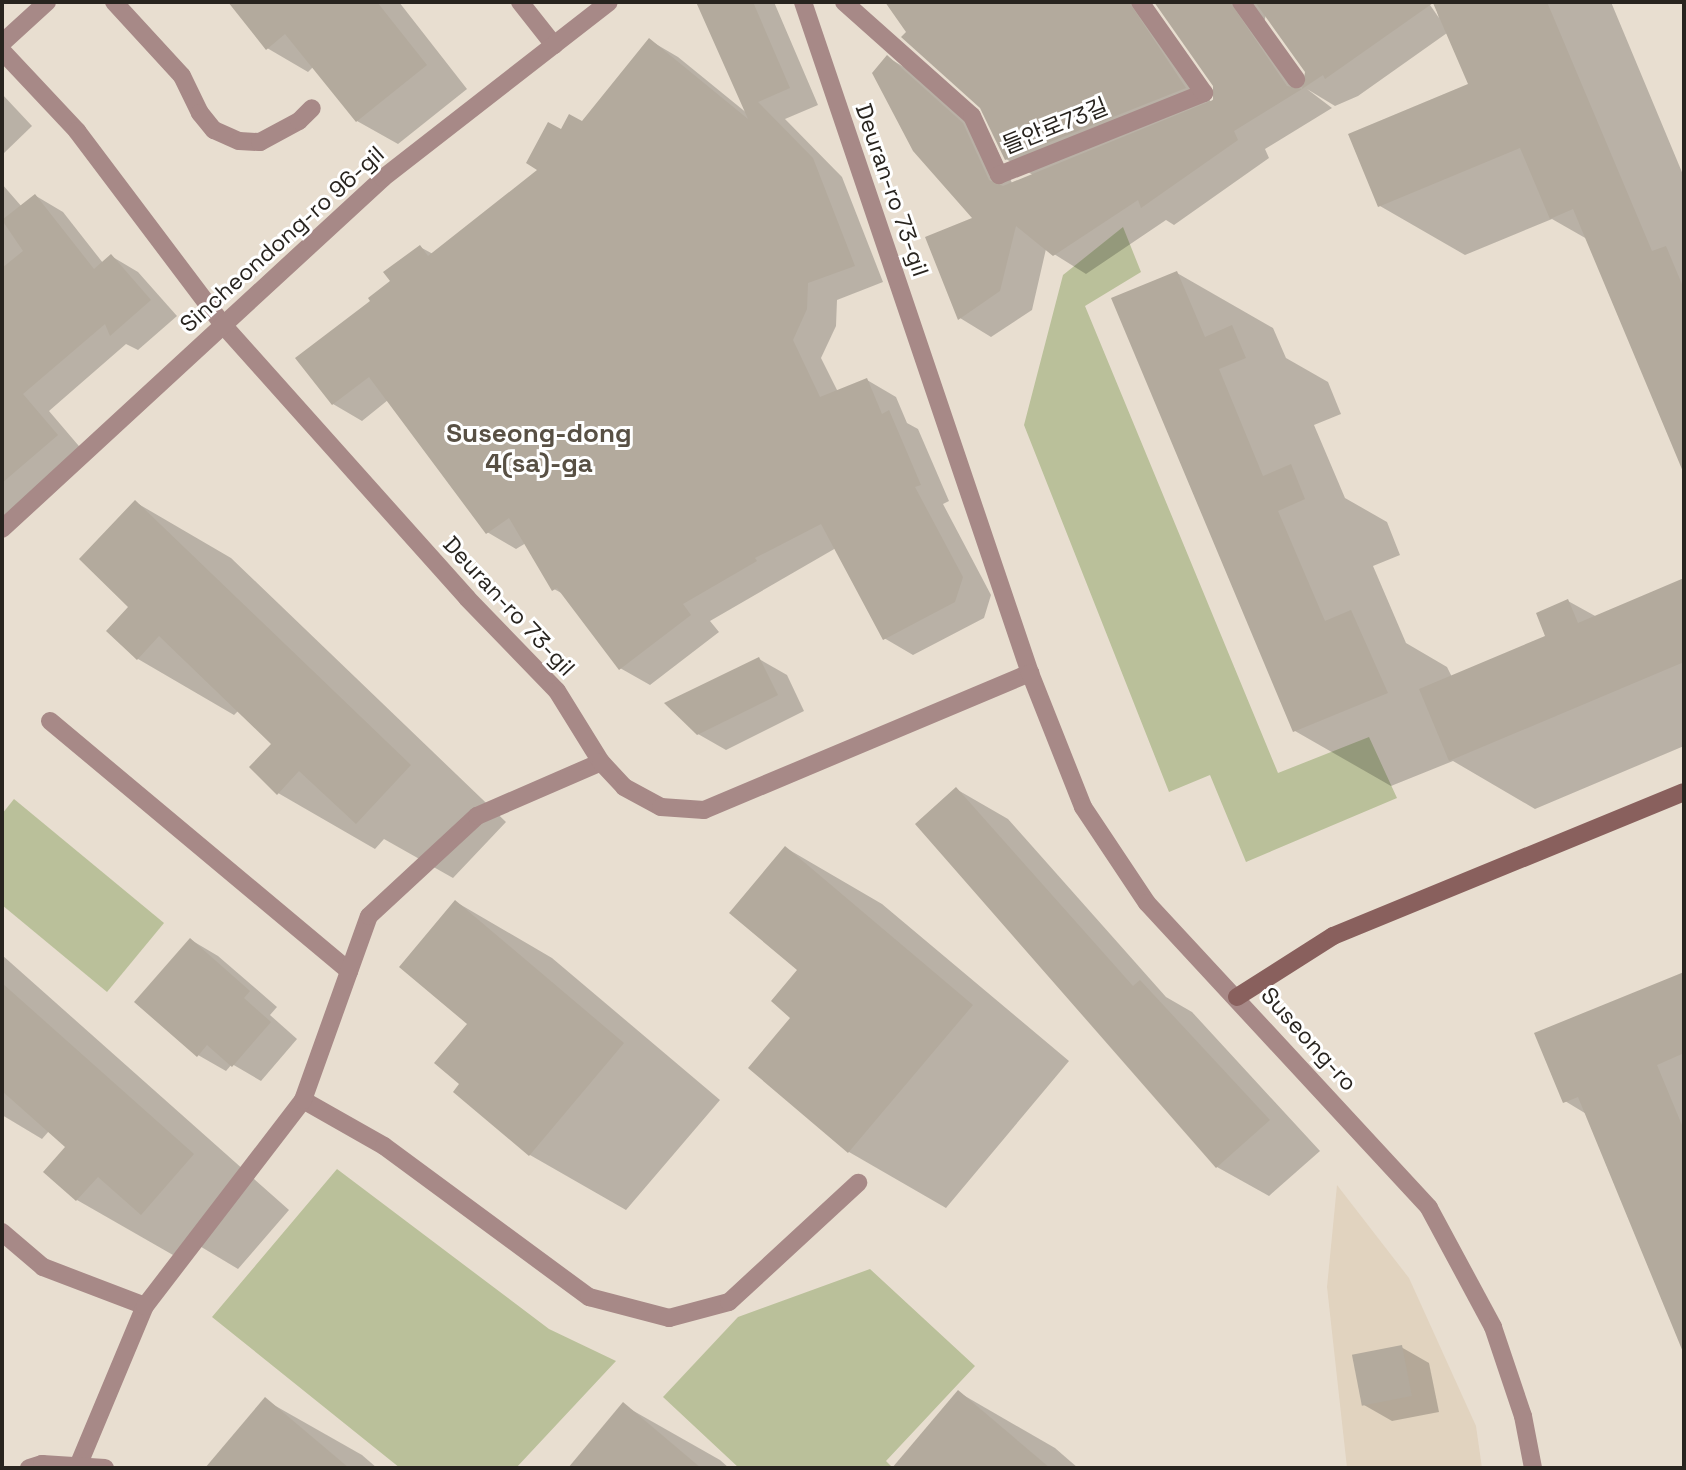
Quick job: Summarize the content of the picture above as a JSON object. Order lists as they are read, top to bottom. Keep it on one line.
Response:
{"streets":{"main road":["Suseong-ro"],"street":["들안로73길","Deuran-ro 73-gil","Sincheondong-ro 96-gil"]},"crossings":[["Deuran-ro 73-gil","Sincheondong-ro 96-gil"],["Deuran-ro 73-gil","Suseong-ro"]],"districts":["Suseong-dong 4(sa)-ga"]}
